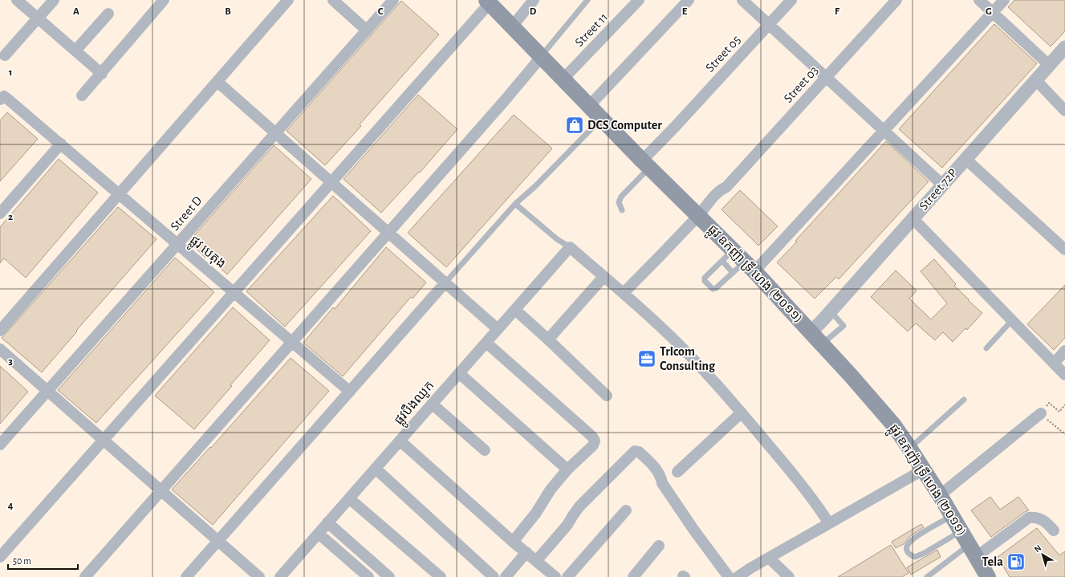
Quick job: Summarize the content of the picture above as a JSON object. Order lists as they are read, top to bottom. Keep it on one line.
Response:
{"streets":{"main road":["ផ្លូវ ឧកញ៉ា ទ្រី ហេង (២០១១)"],"street":["Street 11","Street 05","Street 03","Street 72P","Street D","ផ្លូវ បេតុង","ផ្លូវបឹងឈូក"]},"crossings":[["Street 11","ផ្លូវ ឧកញ៉ា ទ្រី ហេង (២០១១)"],["Street 05","ផ្លូវ ឧកញ៉ា ទ្រី ហេង (២០១១)"],["Street 03","ផ្លូវ ឧកញ៉ា ទ្រី ហេង (២០១១)"],["Street 72P","ផ្លូវ ឧកញ៉ា ទ្រី ហេង (២០១១)"],["Street D","ផ្លូវ បេតុង"]],"places":{"shop":["DCS Computer"],"office":["TrIcom Consulting"],"fuel station":["Tela"]},"scale_bar":"50 m","north":"top left","grid":{"columns":["A","B","C","D","E","F","G"],"rows":["1","2","3","4"]}}
